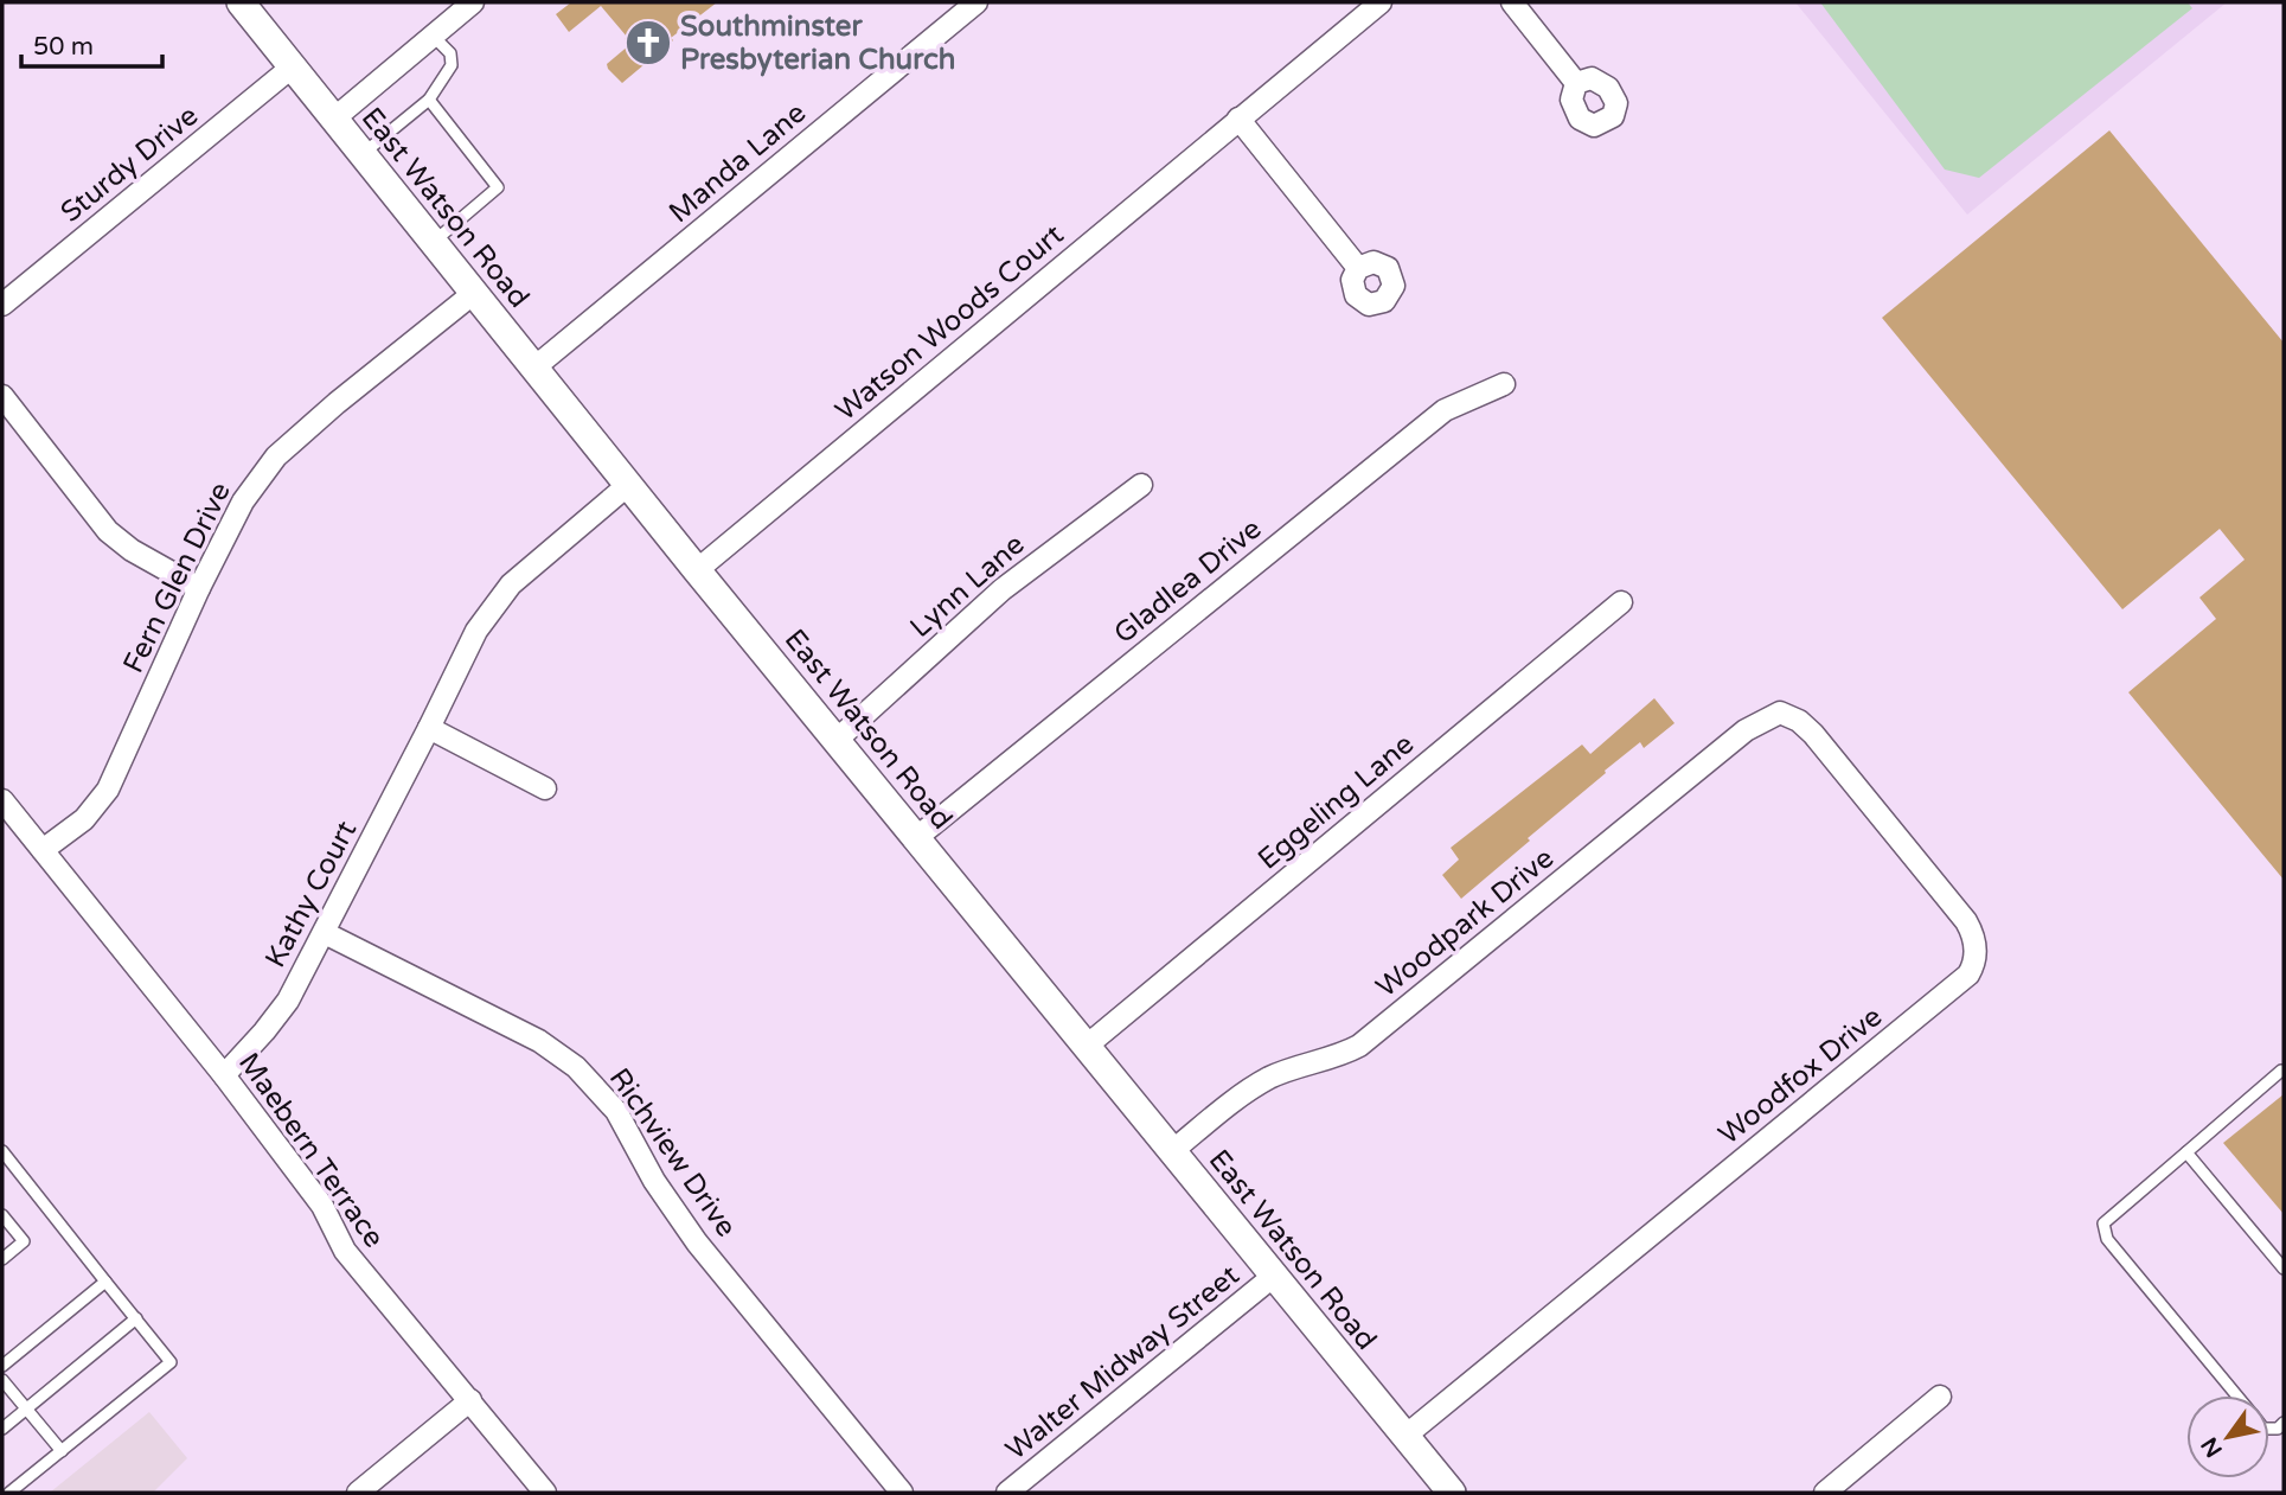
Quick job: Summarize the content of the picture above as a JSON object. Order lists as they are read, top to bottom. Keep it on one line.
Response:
{"streets":{"street":["Manda Lane","Sturdy Drive","East Watson Road","Watson Woods Court","Fern Glen Drive","Gladlea Drive","Lynn Lane","Eggeling Lane","Kathy Court","Woodpark Drive","Woodfox Drive","Maebern Terrace","Richview Drive","Walter Midway Street"]},"crossings":[["Manda Lane","East Watson Road"],["Sturdy Drive","East Watson Road"],["East Watson Road","Watson Woods Court"],["East Watson Road","Fern Glen Drive"],["East Watson Road","Gladlea Drive"],["East Watson Road","Lynn Lane"],["East Watson Road","Eggeling Lane"],["East Watson Road","Kathy Court"],["East Watson Road","Woodpark Drive"],["East Watson Road","Woodfox Drive"],["East Watson Road","Walter Midway Street"],["Fern Glen Drive","Maebern Terrace"],["Kathy Court","Maebern Terrace"],["Kathy Court","Richview Drive"],["Woodpark Drive","Woodfox Drive"]],"places":{"church":["Southminster Presbyterian Church"]},"scale_bar":"50 m","north":"bottom left"}
